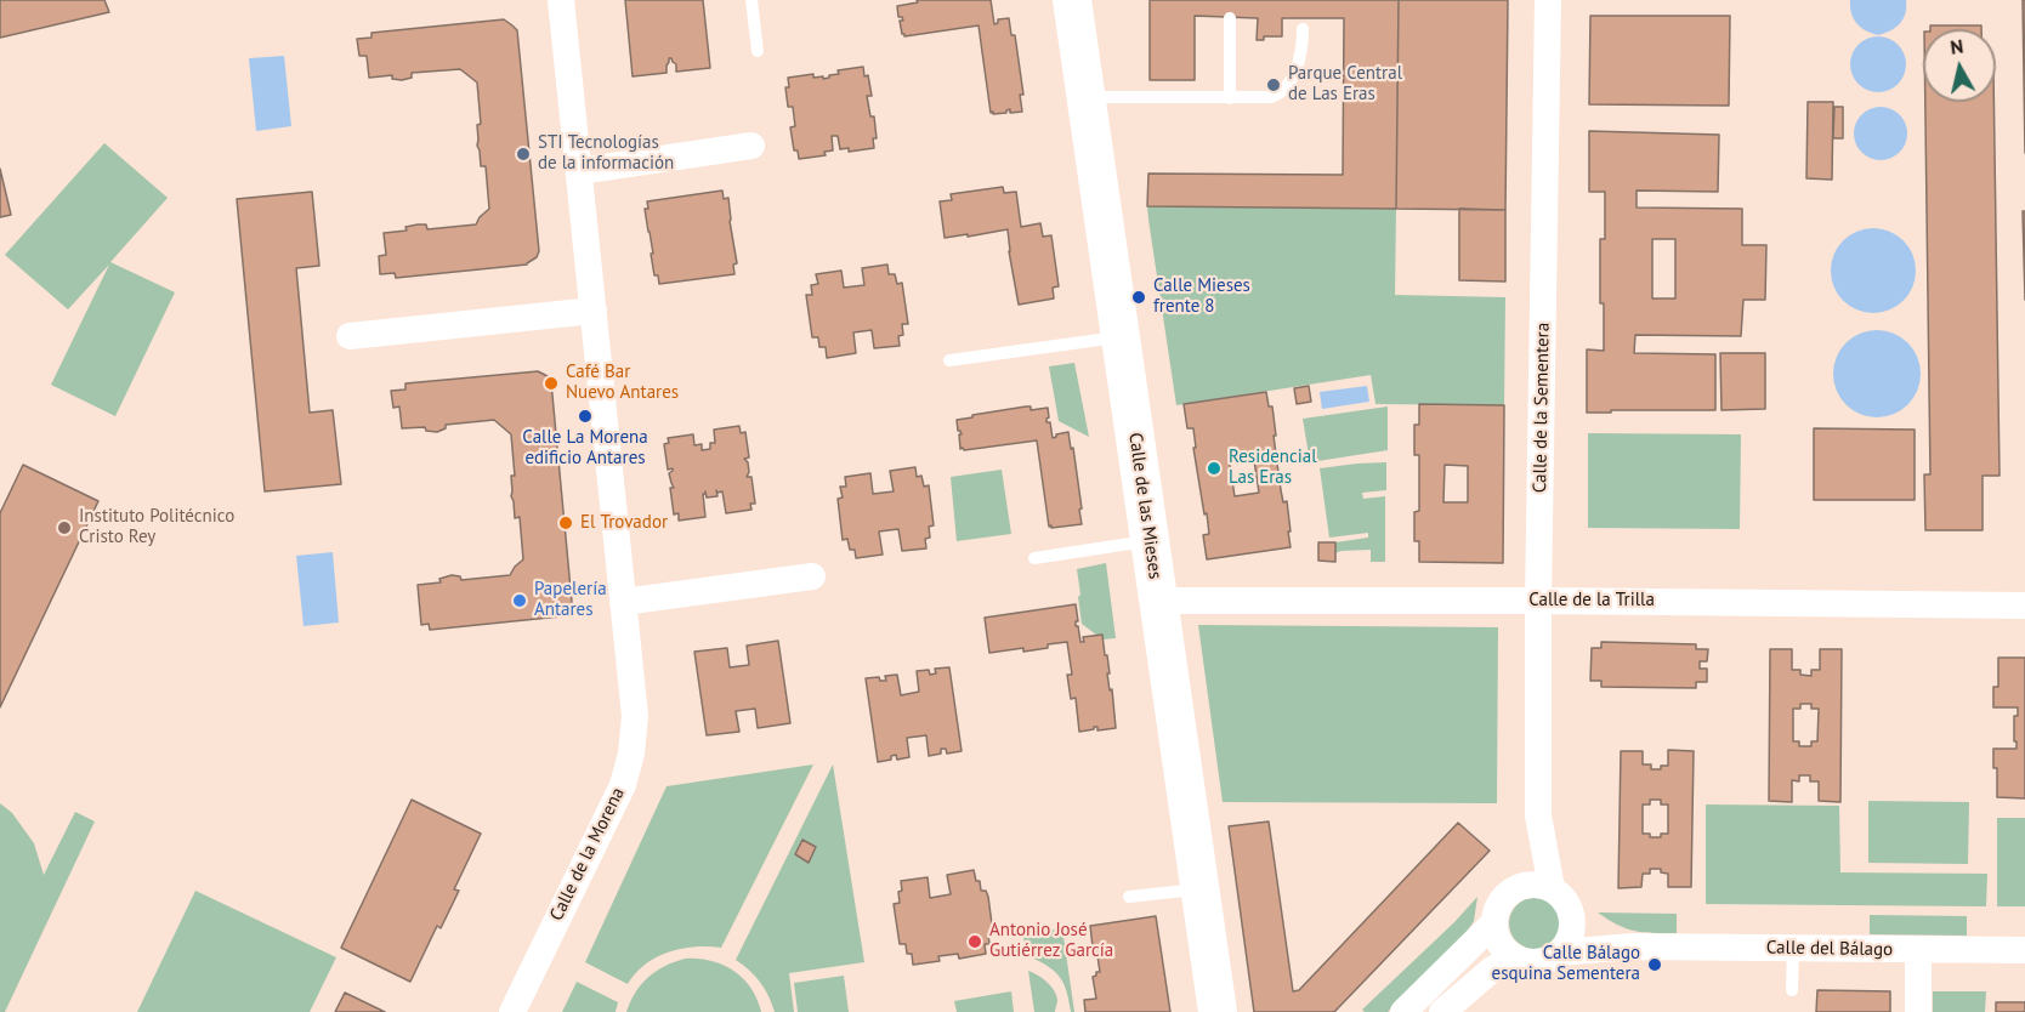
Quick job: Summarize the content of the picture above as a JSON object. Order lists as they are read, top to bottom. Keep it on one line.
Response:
{"streets":{"main road":["Calle de las Mieses"],"street":["Calle de la Sementera","Calle de la Trilla","Calle de la Morena","Calle del Bálago"]},"crossings":[["Calle de la Sementera","Calle de la Trilla"],["Calle de la Sementera","Calle del Bálago"],["Calle de las Mieses","Calle de la Trilla"]],"places":["Parque Central de Las Eras","STI Tecnologías de la información","Calle Mieses frente 8","Café Bar Nuevo Antares","Calle La Morena edificio Antares","Residencial Las Eras","El Trovador","Instituto Politécnico Cristo Rey","Papelería Antares","Antonio José Gutiérrez García","Calle Bálago esquina Sementera"],"north":"top"}
